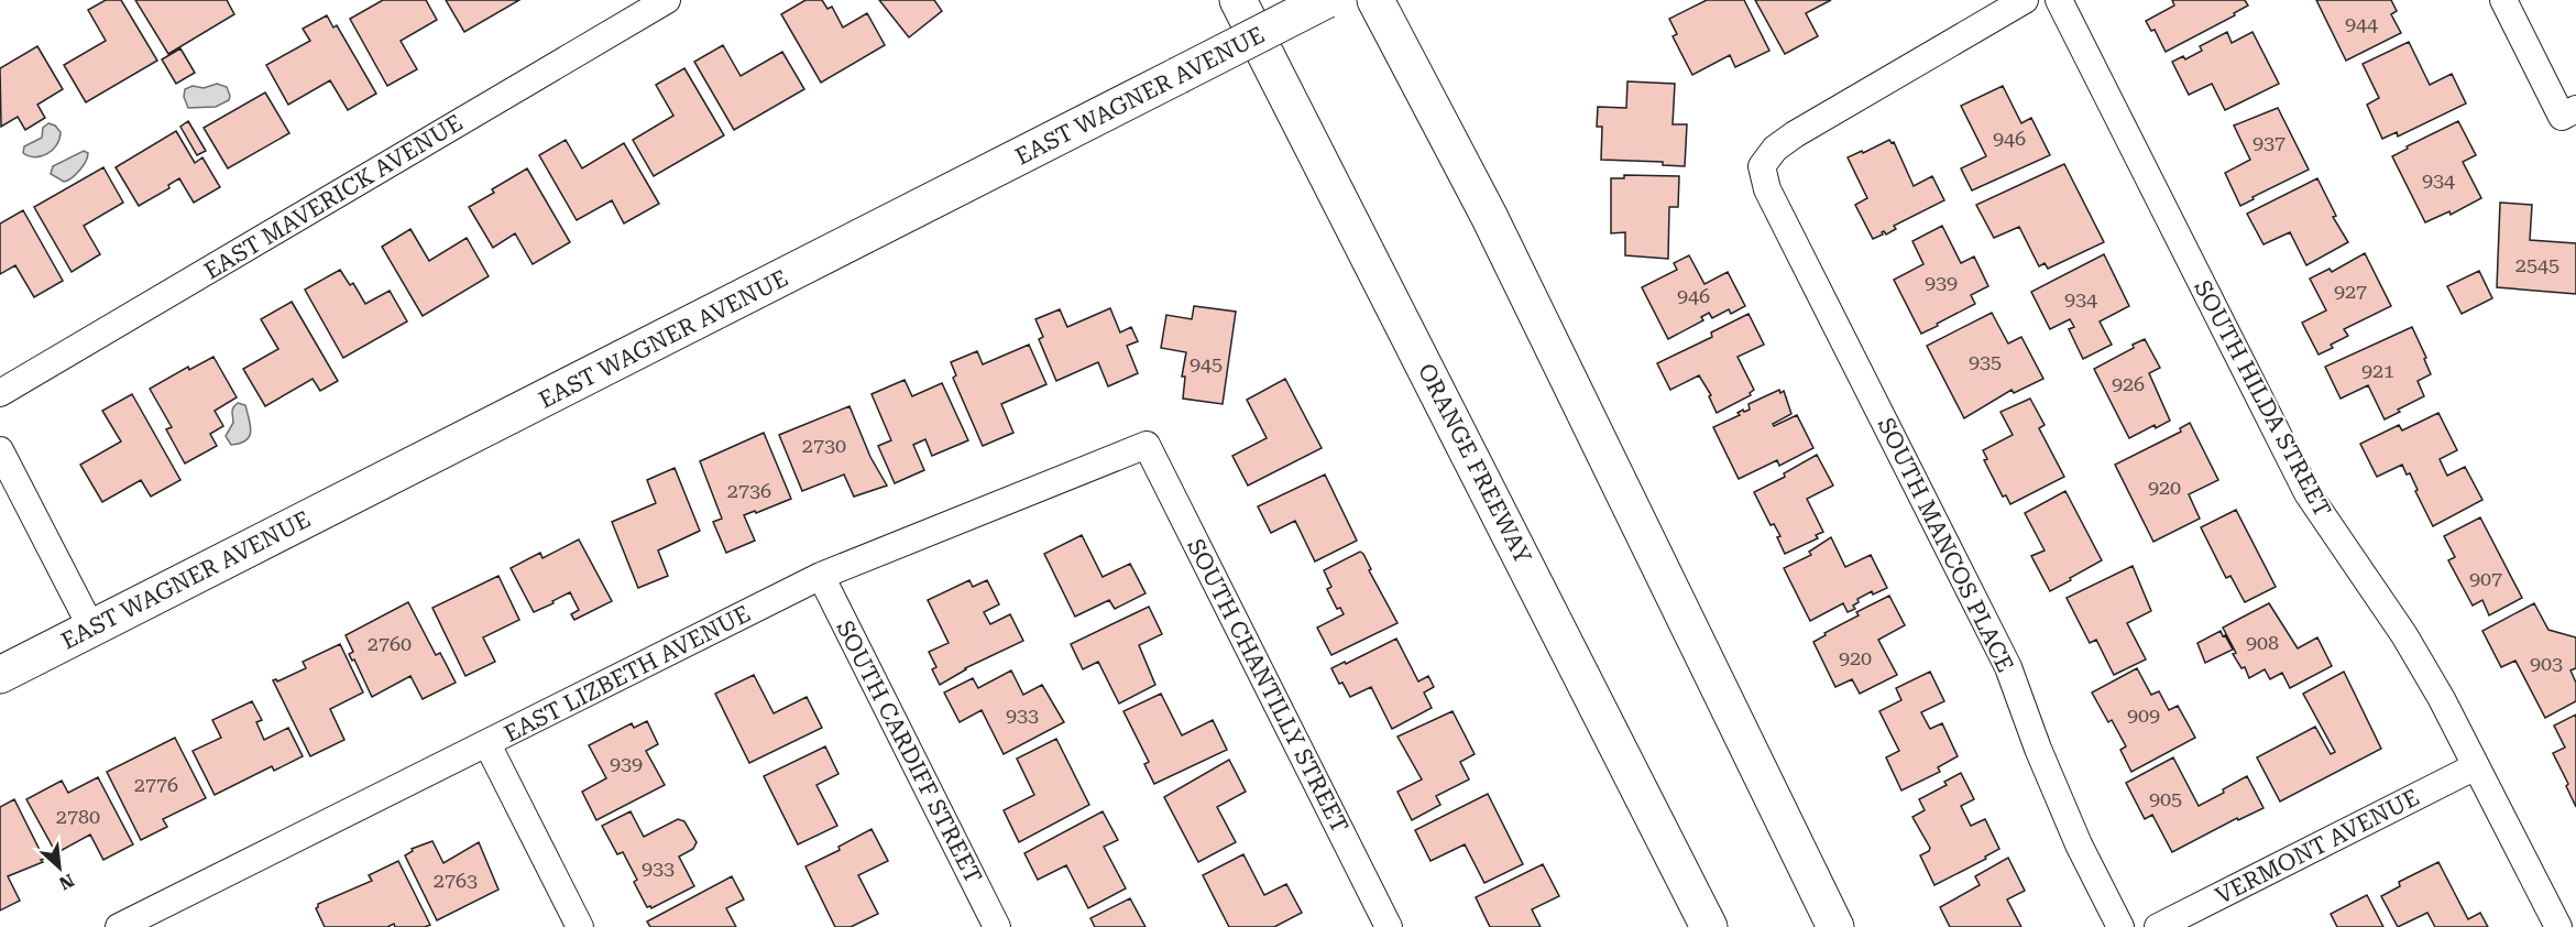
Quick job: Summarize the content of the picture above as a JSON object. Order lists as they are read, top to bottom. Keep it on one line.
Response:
{"streets":{"main road":["EAST WAGNER AVENUE","ORANGE FREEWAY"],"street":["EAST MAVERICK AVENUE","SOUTH HILDA STREET","SOUTH MANCOS PLACE","EAST LIZBETH AVENUE","SOUTH CHANTILLY STREET","SOUTH CARDIFF STREET","VERMONT AVENUE"]},"crossings":[["SOUTH HILDA STREET","VERMONT AVENUE"],["EAST LIZBETH AVENUE","SOUTH CHANTILLY STREET"],["EAST LIZBETH AVENUE","SOUTH CARDIFF STREET"]],"house_numbers":["944","946","937","934","2545","939","927","946","934","935","945","921","926","2730","920","2736","907","908","2760","920","903","933","909","939","2776","905","2780","933","2763"],"north":"bottom right"}
